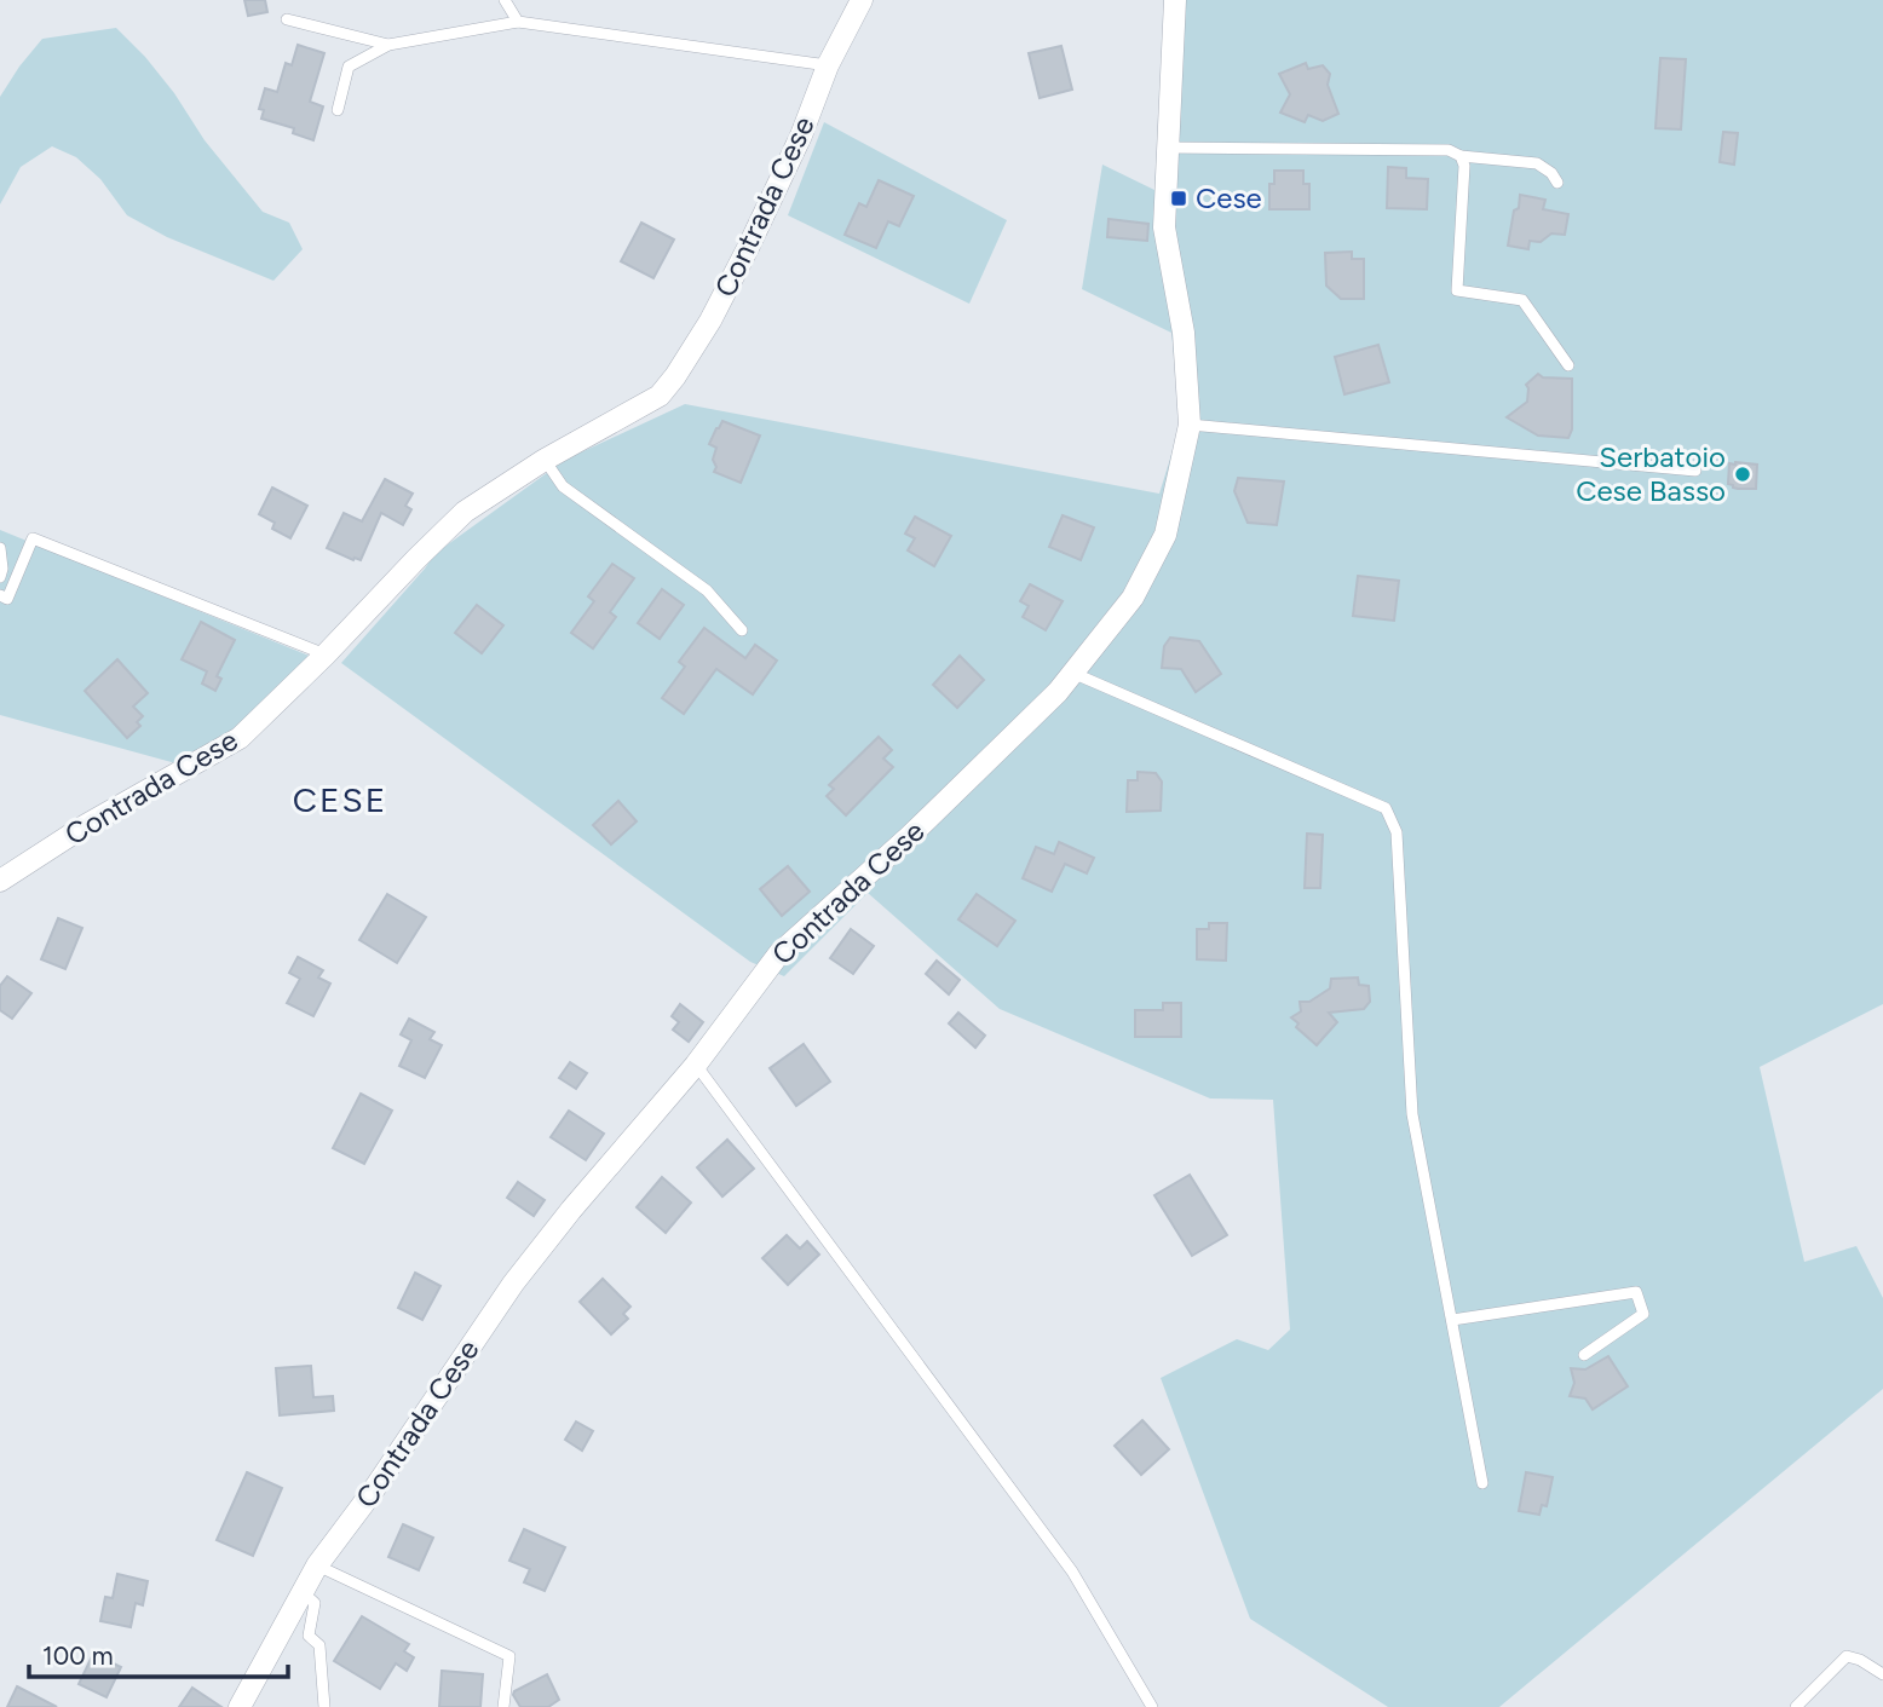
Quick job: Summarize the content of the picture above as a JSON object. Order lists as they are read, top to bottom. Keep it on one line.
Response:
{"streets":{"street":["Contrada Cese"]},"districts":["CESE"],"places":{"transit":["Cese"],"other":["Serbatoio Cese Basso"]},"scale_bar":"100 m"}
